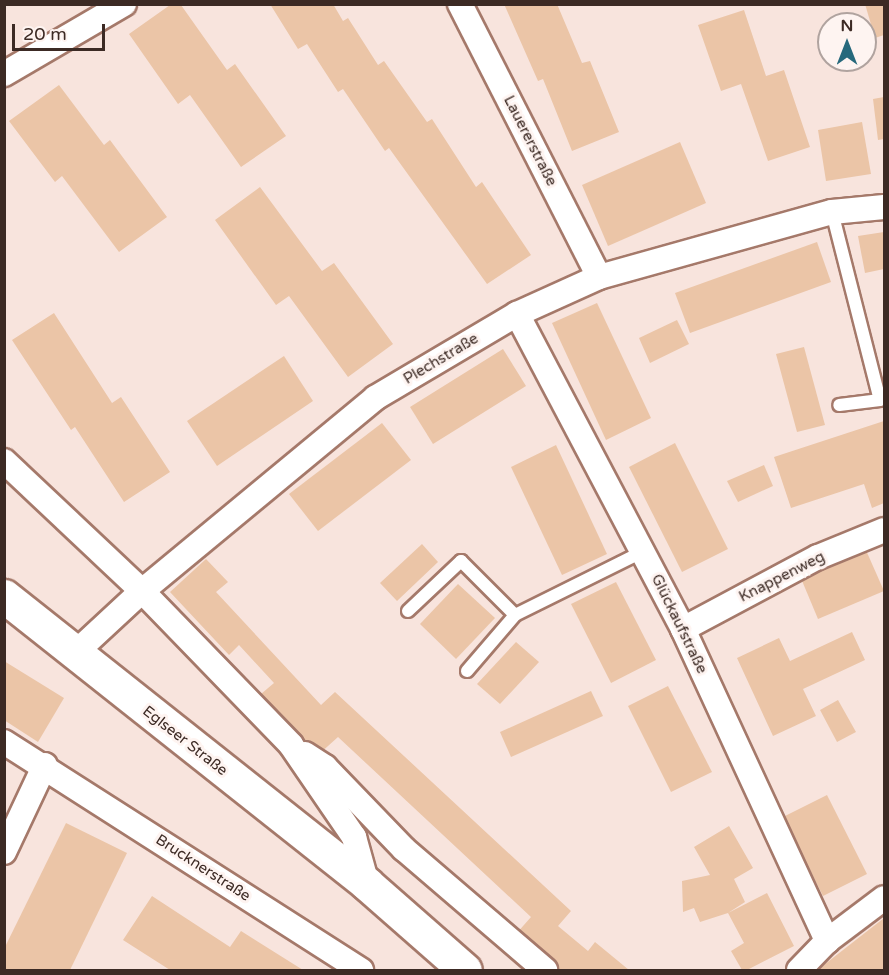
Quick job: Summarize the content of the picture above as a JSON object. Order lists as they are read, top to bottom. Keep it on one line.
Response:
{"streets":{"street":["Lauererstraße","Plechstraße","Knappenweg","Glückaufstraße","Eglseer Straße","Brucknerstraße"]},"crossings":[["Lauererstraße","Plechstraße"],["Plechstraße","Glückaufstraße"],["Plechstraße","Eglseer Straße"],["Knappenweg","Glückaufstraße"]],"scale_bar":"20 m","north":"top"}
